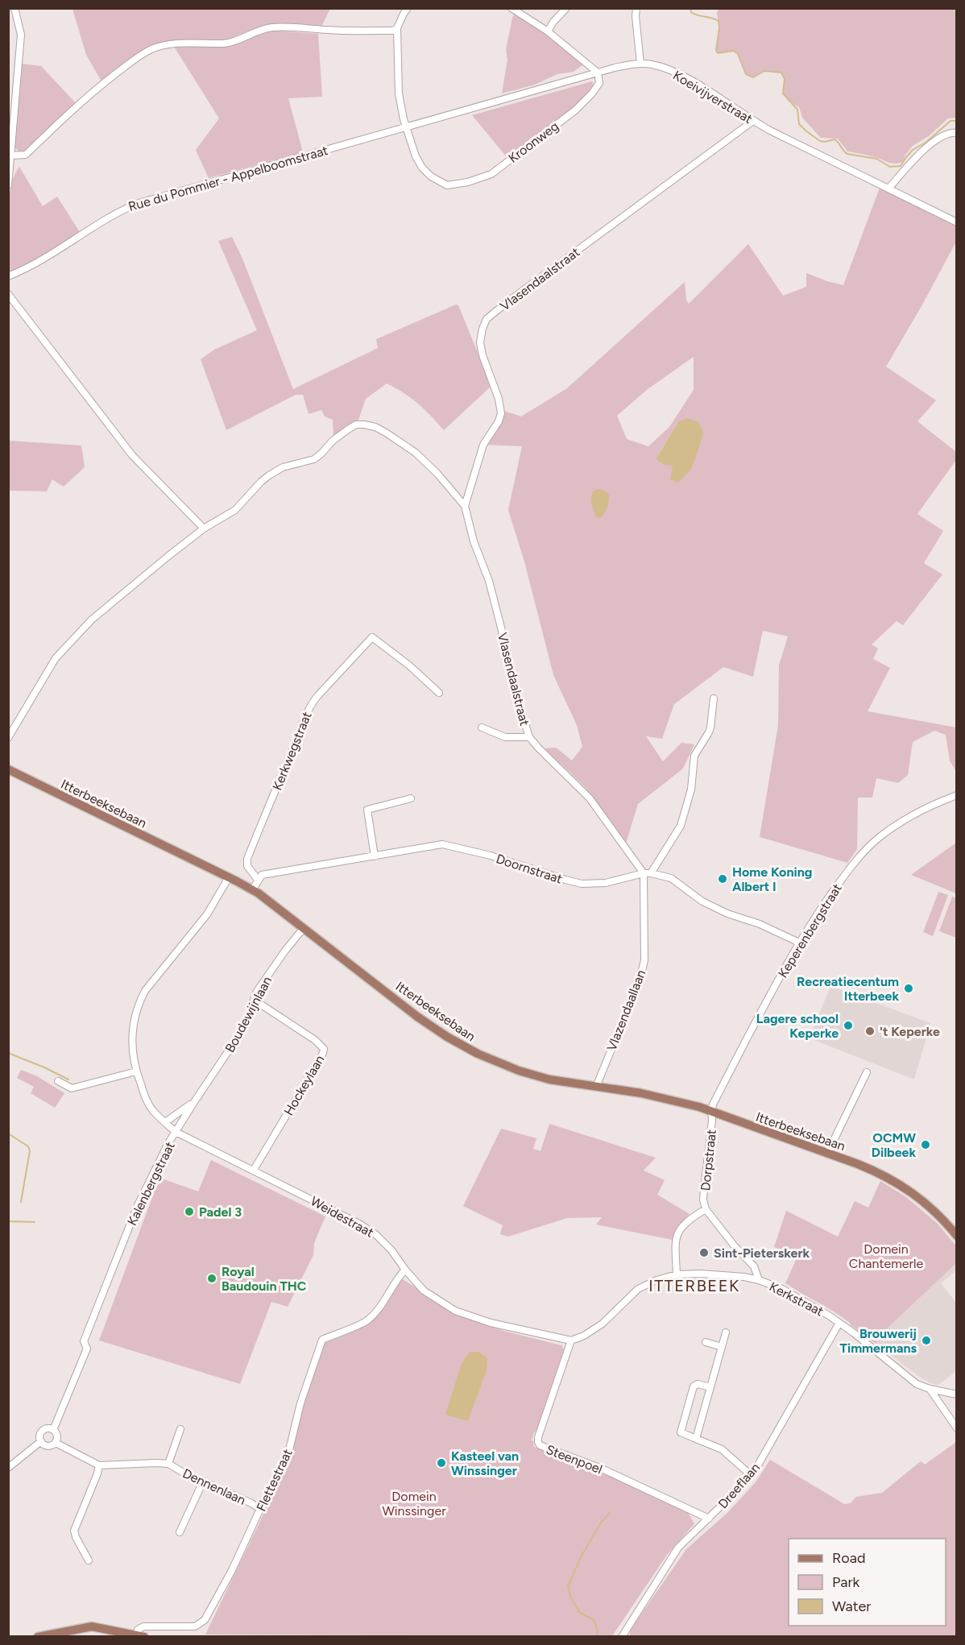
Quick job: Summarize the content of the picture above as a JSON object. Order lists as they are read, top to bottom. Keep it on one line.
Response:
{"streets":{"main road":["Itterbeeksebaan"],"street":["Koeivijverstraat","Kroonweg","Rue du Pommier - Appelboomstraat","Vlasendaalstraat","Kerkwegstraat","Doornstraat","Keperenbergstraat","Vlazendaallaan","Boudewijnlaan","Hockeylaan","Dorpstraat","Kalenbergstraat","Weidestraat","Kerkstraat","Steenpoel","Flettestraat","Dreeflaan","Dennenlaan"]},"crossings":[["Koeivijverstraat","Kroonweg"],["Koeivijverstraat","Rue du Pommier - Appelboomstraat"],["Koeivijverstraat","Vlasendaalstraat"],["Kroonweg","Rue du Pommier - Appelboomstraat"],["Vlasendaalstraat","Doornstraat"],["Vlasendaalstraat","Vlazendaallaan"],["Kerkwegstraat","Doornstraat"],["Itterbeeksebaan","Keperenbergstraat"],["Itterbeeksebaan","Vlazendaallaan"],["Itterbeeksebaan","Boudewijnlaan"],["Itterbeeksebaan","Dorpstraat"],["Itterbeeksebaan","Kalenbergstraat"],["Doornstraat","Keperenbergstraat"],["Doornstraat","Vlazendaallaan"],["Keperenbergstraat","Dorpstraat"],["Boudewijnlaan","Hockeylaan"],["Boudewijnlaan","Kalenbergstraat"],["Boudewijnlaan","Weidestraat"],["Hockeylaan","Weidestraat"],["Dorpstraat","Kerkstraat"],["Kalenbergstraat","Weidestraat"],["Weidestraat","Kerkstraat"],["Weidestraat","Steenpoel"],["Weidestraat","Flettestraat"],["Kerkstraat","Steenpoel"],["Kerkstraat","Dreeflaan"],["Steenpoel","Dreeflaan"],["Flettestraat","Dennenlaan"]],"districts":["ITTERBEEK"],"parks":["Domein Chantemerle","Domein Winssinger"],"places":["Home Koning Albert I","Recreatiecentum Itterbeek","Lagere school Keperke","'t Keperke","OCMW Dilbeek","Padel 3","Sint-Pieterskerk","Royal Baudouin THC","Brouwerij Timmermans","Kasteel van Winssinger"],"legend":["Road","Park","Water"]}
